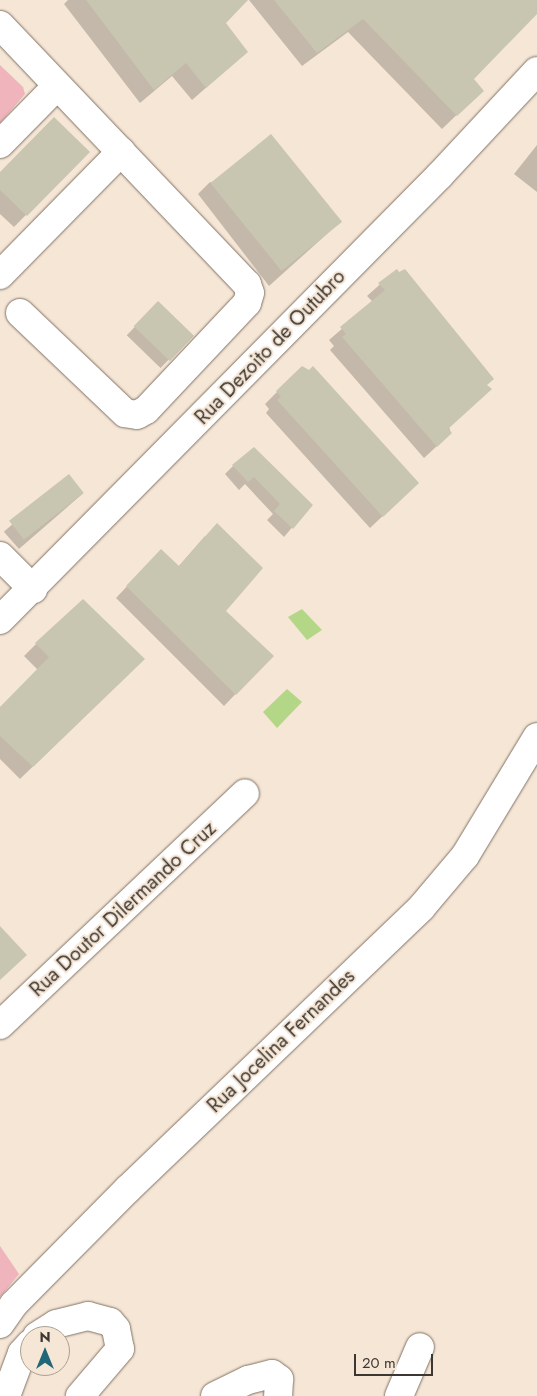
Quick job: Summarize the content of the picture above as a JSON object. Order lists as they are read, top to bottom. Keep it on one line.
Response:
{"streets":{"street":["Rua Dezoito de Outubro","Rua Doutor Dilermando Cruz","Rua Jocelina Fernandes"]},"scale_bar":"20 m","north":"top"}
